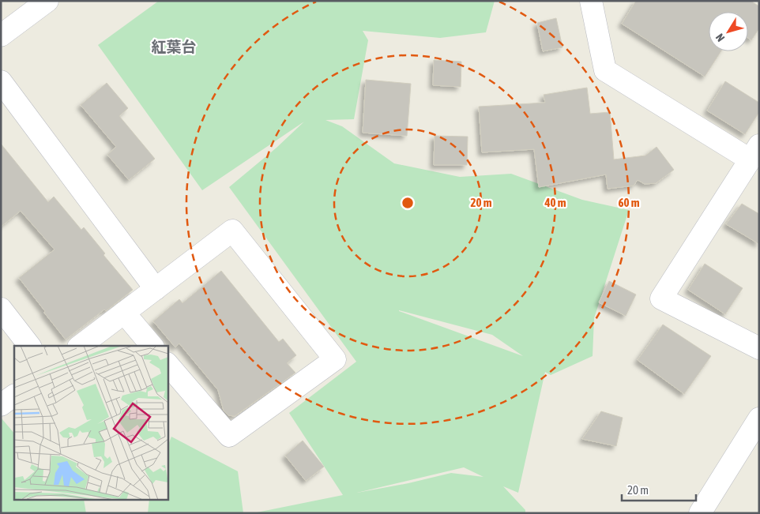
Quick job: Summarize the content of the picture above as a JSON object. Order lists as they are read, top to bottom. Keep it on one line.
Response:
{"districts":["紅葉台"],"scale_bar":"20 m","north":"bottom left","rings":["20 m","40 m","60 m"]}
